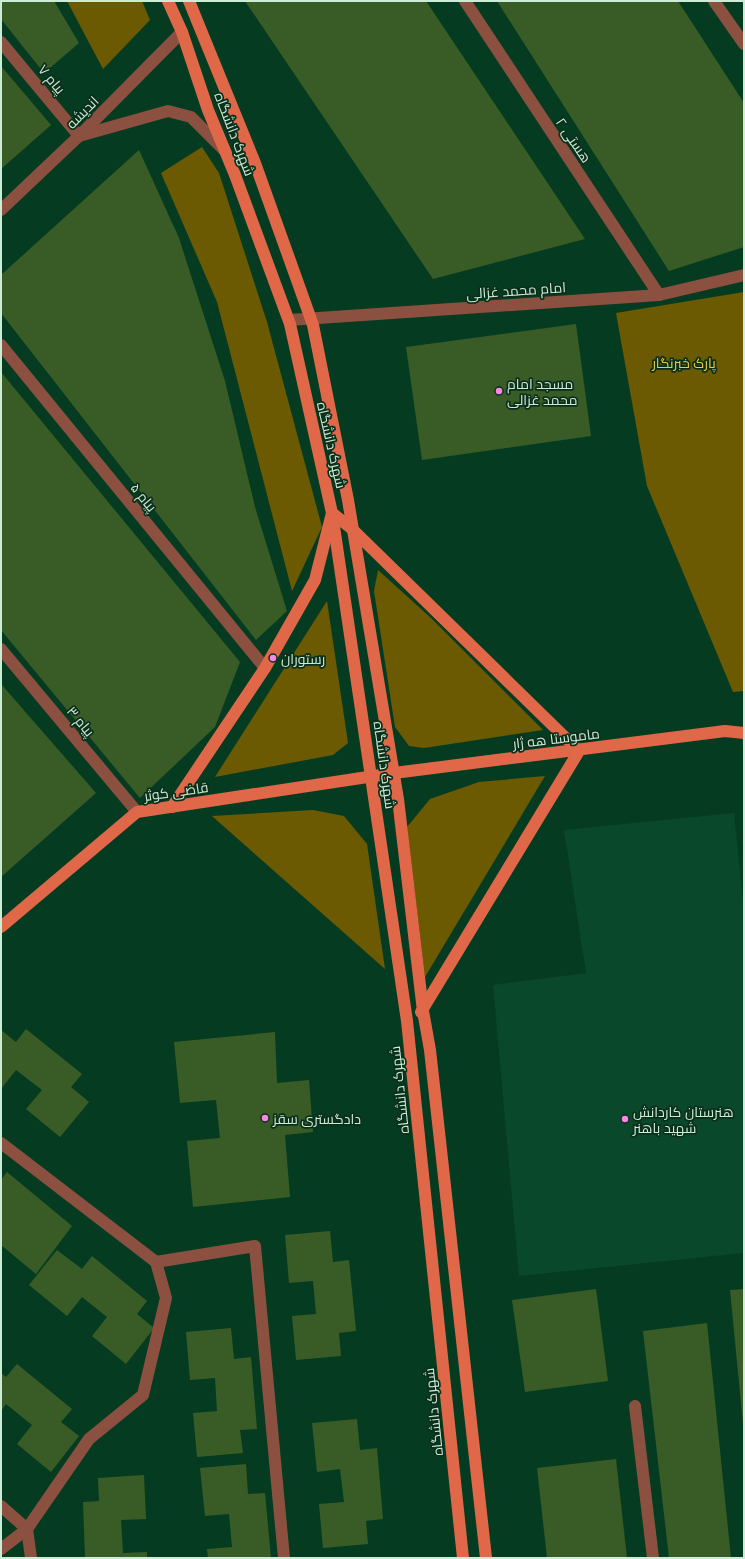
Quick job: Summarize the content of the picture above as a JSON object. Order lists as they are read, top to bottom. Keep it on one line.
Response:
{"streets":{"main road":["شهرک دانشگاه","ماموستا هه ژار","قاضی کوثر"],"street":["پیام ۷","اندیشه","هستی ۲","امام محمد غزالی","پیام ۵","پیام ۳"]},"crossings":[["پیام ۷","اندیشه"],["اندیشه","شهرک دانشگاه"],["شهرک دانشگاه","امام محمد غزالی"],["شهرک دانشگاه","ماموستا هه ژار"],["شهرک دانشگاه","قاضی کوثر"],["هستی ۲","امام محمد غزالی"],["پیام ۳","قاضی کوثر"],["ماموستا هه ژار","قاضی کوثر"]],"parks":["پارک خبرنگار"],"places":["مسجد امام محمد غزالی","رستوران","دادگستری سقز","هنرستان کاردانش شهید باهنر"]}
